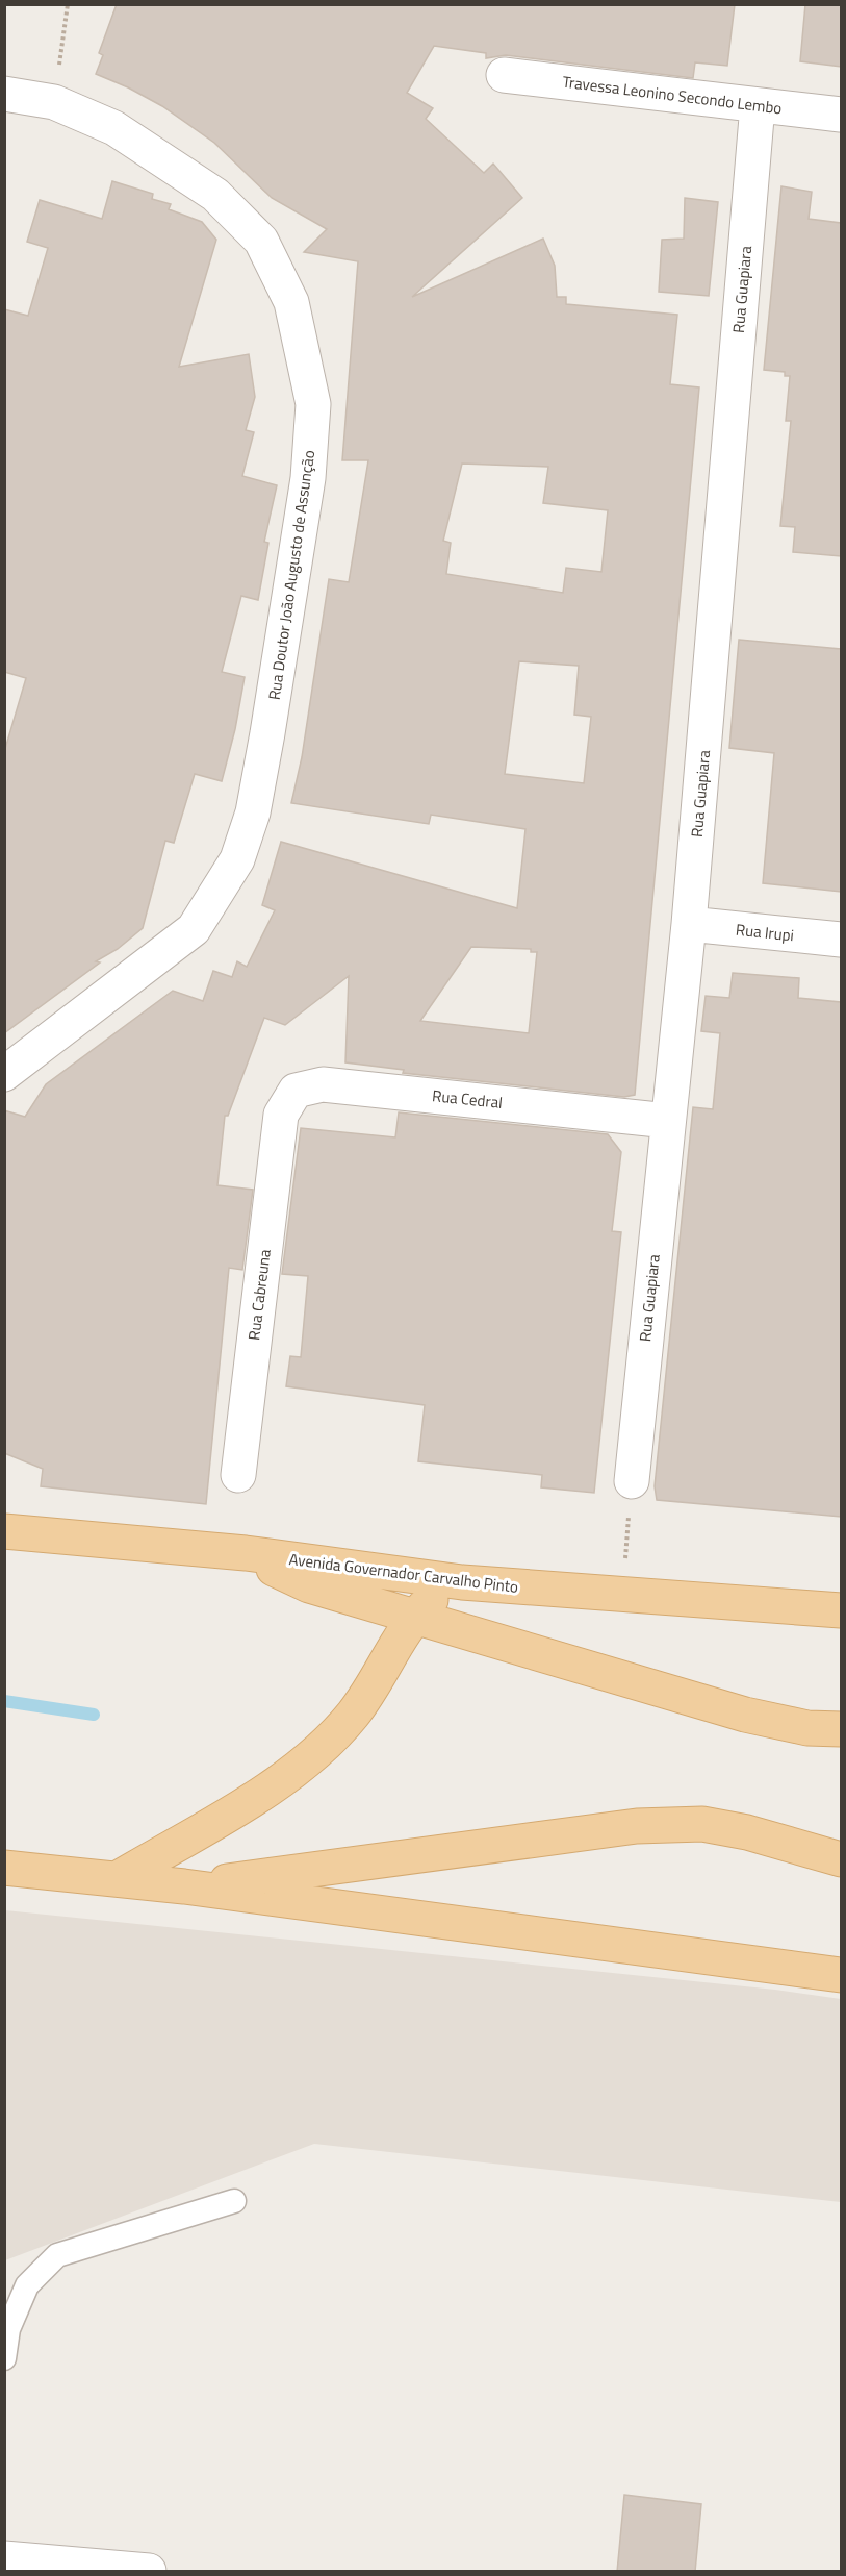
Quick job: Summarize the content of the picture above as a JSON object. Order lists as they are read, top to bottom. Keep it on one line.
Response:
{"streets":{"main road":["Avenida Governador Carvalho Pinto"],"street":["Travessa Leonino Secondo Lembo","Rua Guapiara","Rua Doutor João Augusto de Assunção","Rua Irupi","Rua Cedral","Rua Cabreuna"]},"crossings":[["Travessa Leonino Secondo Lembo","Rua Guapiara"],["Rua Guapiara","Rua Irupi"],["Rua Guapiara","Rua Cedral"],["Rua Cedral","Rua Cabreuna"]]}
